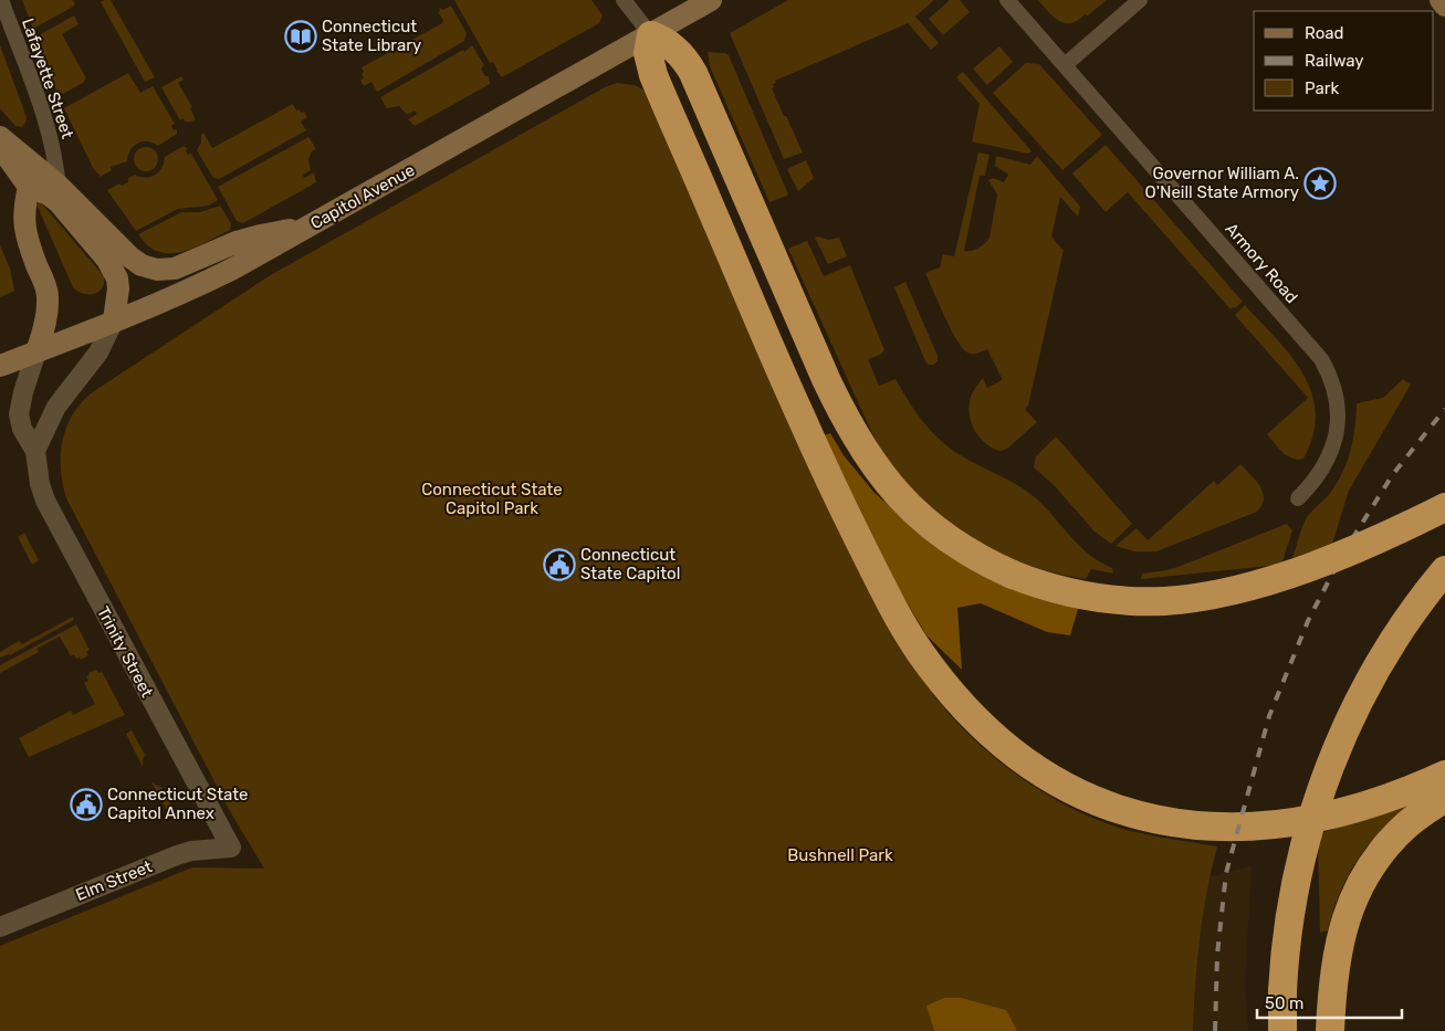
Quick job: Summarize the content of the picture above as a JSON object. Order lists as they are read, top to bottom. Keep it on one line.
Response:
{"streets":{"main road":["Capitol Avenue"],"street":["Lafayette Street","Armory Road","Trinity Street","Elm Street"]},"crossings":[["Capitol Avenue","Trinity Street"],["Trinity Street","Elm Street"]],"parks":["Connecticut State Capitol Park","Bushnell Park"],"places":{"library":["Connecticut State Library"],"place":["Governor William A. O'Neill State Armory"],"public building":["Connecticut State Capitol","Connecticut State Capitol Annex"]},"legend":["Road","Railway","Park"],"scale_bar":"50 m"}
